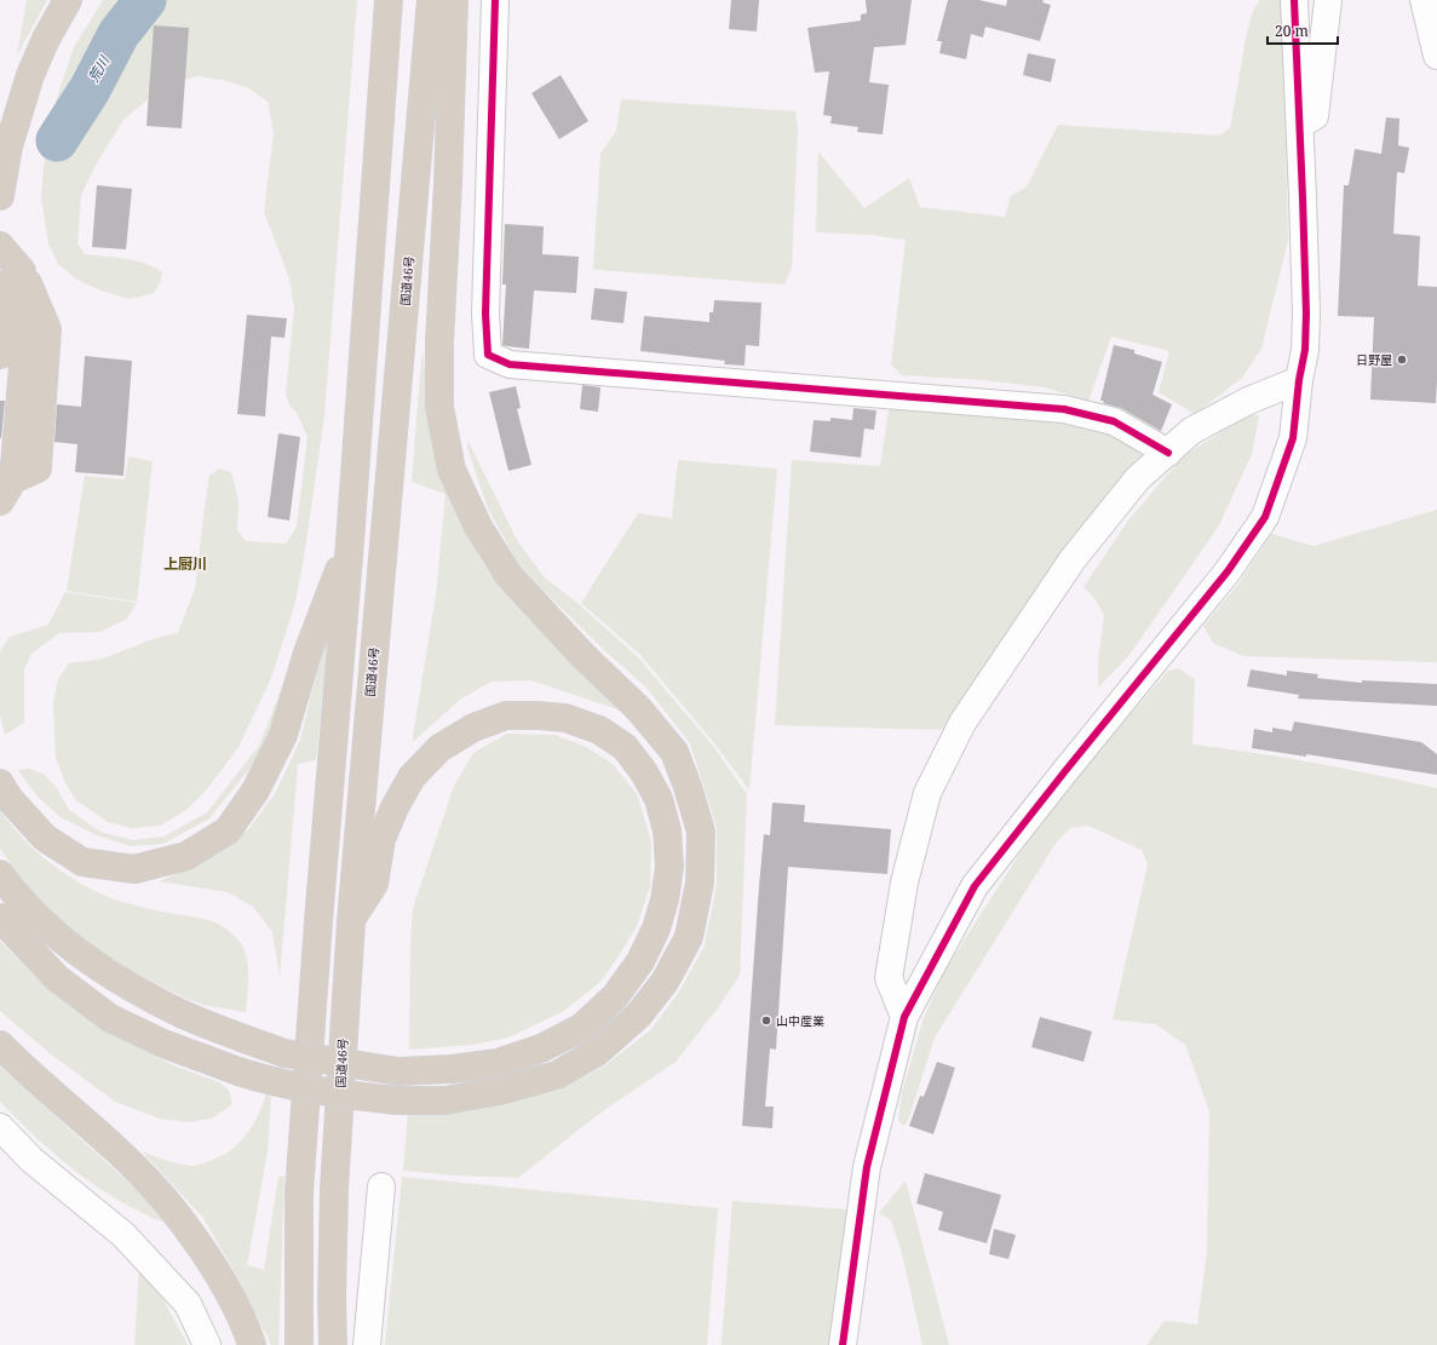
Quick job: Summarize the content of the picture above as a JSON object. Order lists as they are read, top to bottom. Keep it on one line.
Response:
{"streets":{"highway":["国道46号"]},"districts":["上厨川"],"water":["荒川"],"places":["日野屋","山中産業"],"scale_bar":"20 m"}
